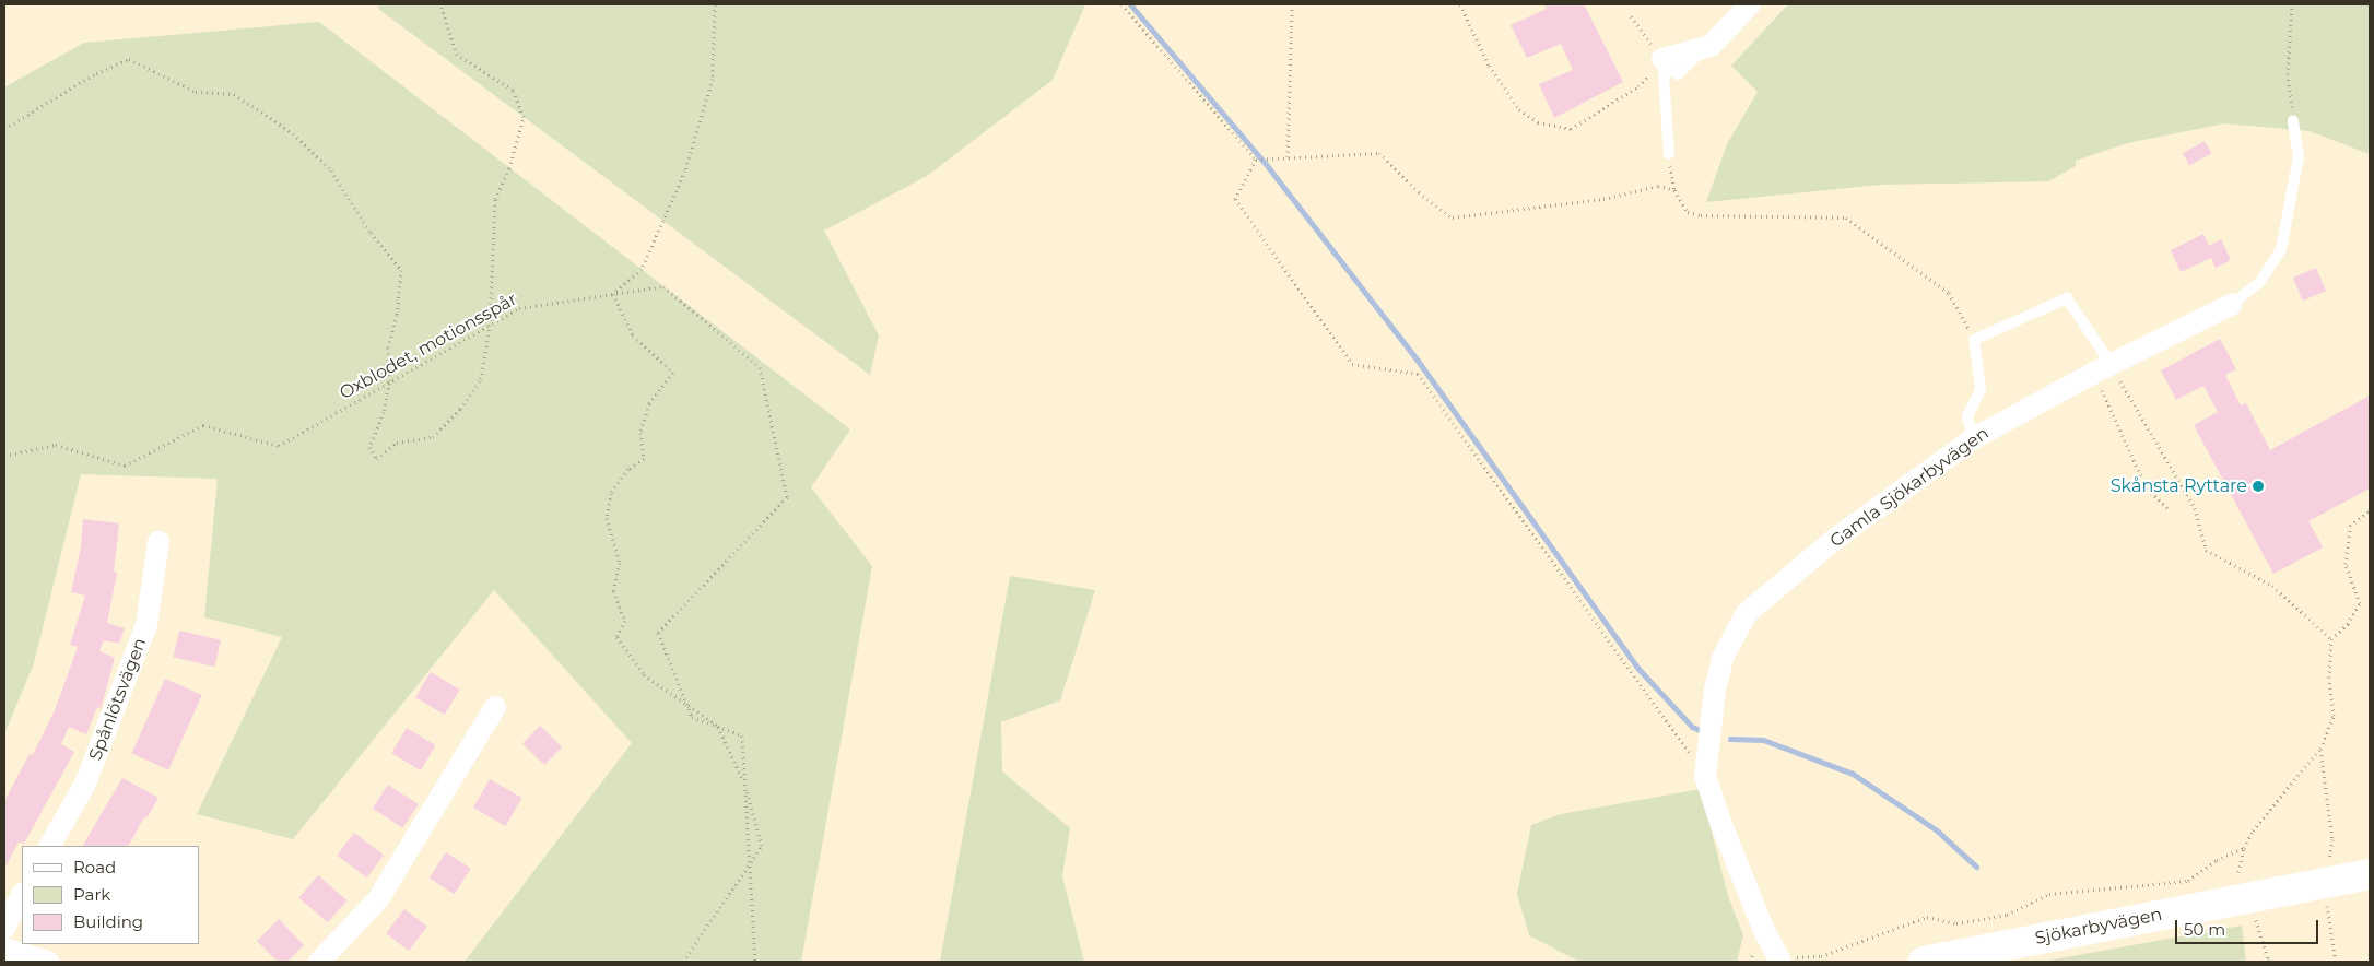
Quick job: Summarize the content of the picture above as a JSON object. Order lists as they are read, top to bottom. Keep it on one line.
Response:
{"streets":{"street":["Gamla Sjökarbyvägen","Spånlötsvägen","Sjökarbyvägen"],"path":["Oxblodet, motionsspår"]},"places":["Skånsta Ryttare"],"legend":["Road","Park","Building"],"scale_bar":"50 m"}
